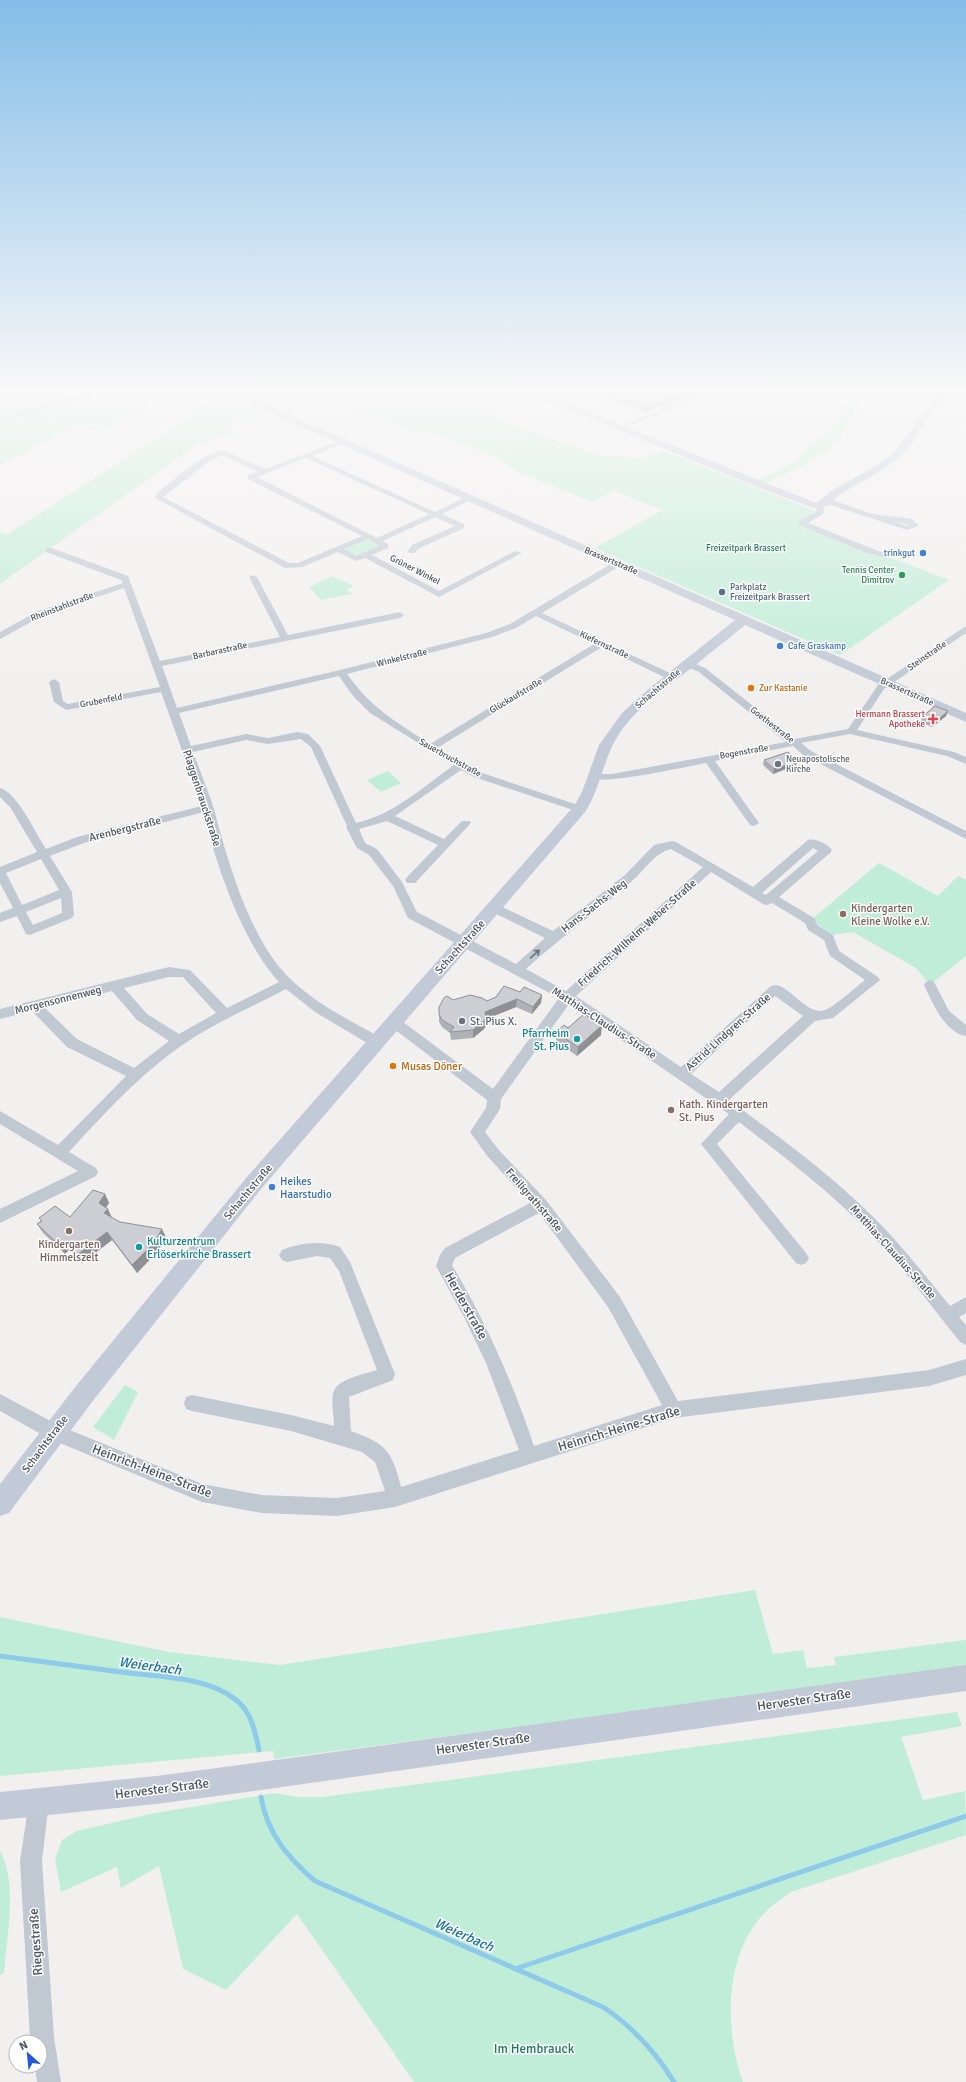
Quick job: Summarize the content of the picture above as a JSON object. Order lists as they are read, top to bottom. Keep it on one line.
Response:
{"streets":{"street":["Brassertstraße","Grüner Winkel","Rheinstahlstraße","Kiefernstraße","Barbarastraße","Steinstraße","Winkelstraße","Schachtstraße","Glückaufstraße","Grubenfeld","Goethestraße","Bogenstraße","Sauerbruchstraße","Plaggenbrauckstraße","Arenbergstraße","Hans-Sachs-Weg","Friedrich-Wilhelm-Weber-Straße","Morgensonnenweg","Matthias-Claudius-Straße","Astrid-Lindgren-Straße","Freiligrathstraße","Herderstraße","Heinrich-Heine-Straße","Hervester Straße","Riegestraße"]},"crossings":[["Brassertstraße","Steinstraße"],["Brassertstraße","Winkelstraße"],["Brassertstraße","Schachtstraße"],["Rheinstahlstraße","Plaggenbrauckstraße"],["Kiefernstraße","Winkelstraße"],["Kiefernstraße","Schachtstraße"],["Kiefernstraße","Glückaufstraße"],["Barbarastraße","Plaggenbrauckstraße"],["Winkelstraße","Sauerbruchstraße"],["Winkelstraße","Plaggenbrauckstraße"],["Schachtstraße","Goethestraße"],["Schachtstraße","Bogenstraße"],["Schachtstraße","Sauerbruchstraße"],["Schachtstraße","Plaggenbrauckstraße"],["Schachtstraße","Matthias-Claudius-Straße"],["Schachtstraße","Heinrich-Heine-Straße"],["Glückaufstraße","Sauerbruchstraße"],["Grubenfeld","Plaggenbrauckstraße"],["Goethestraße","Bogenstraße"],["Plaggenbrauckstraße","Arenbergstraße"],["Plaggenbrauckstraße","Matthias-Claudius-Straße"],["Hans-Sachs-Weg","Friedrich-Wilhelm-Weber-Straße"],["Hans-Sachs-Weg","Matthias-Claudius-Straße"],["Friedrich-Wilhelm-Weber-Straße","Matthias-Claudius-Straße"],["Friedrich-Wilhelm-Weber-Straße","Freiligrathstraße"],["Matthias-Claudius-Straße","Astrid-Lindgren-Straße"],["Freiligrathstraße","Herderstraße"],["Freiligrathstraße","Heinrich-Heine-Straße"],["Herderstraße","Heinrich-Heine-Straße"],["Hervester Straße","Riegestraße"]],"water":["Weierbach"],"parks":["Freizeitpark Brassert","Im Hembrauck"],"places":{"other":["trinkgut","Tennis Center Dimitrov","Parkplatz Freizeitpark Brassert","Cafe Graskamp","Zur Kastanie","Neuapostolische Kirche","Kindergarten Kleine Wolke e.V.","St. Pius X.","Pfarrheim St. Pius","Musas Döner","Kath. Kindergarten St. Pius","Heikes Haarstudio","Kindergarten Himmelszelt","Kulturzentrum Erlöserkirche Brassert"],"health":["Hermann Brassert Apotheke"]},"north":"top left"}
